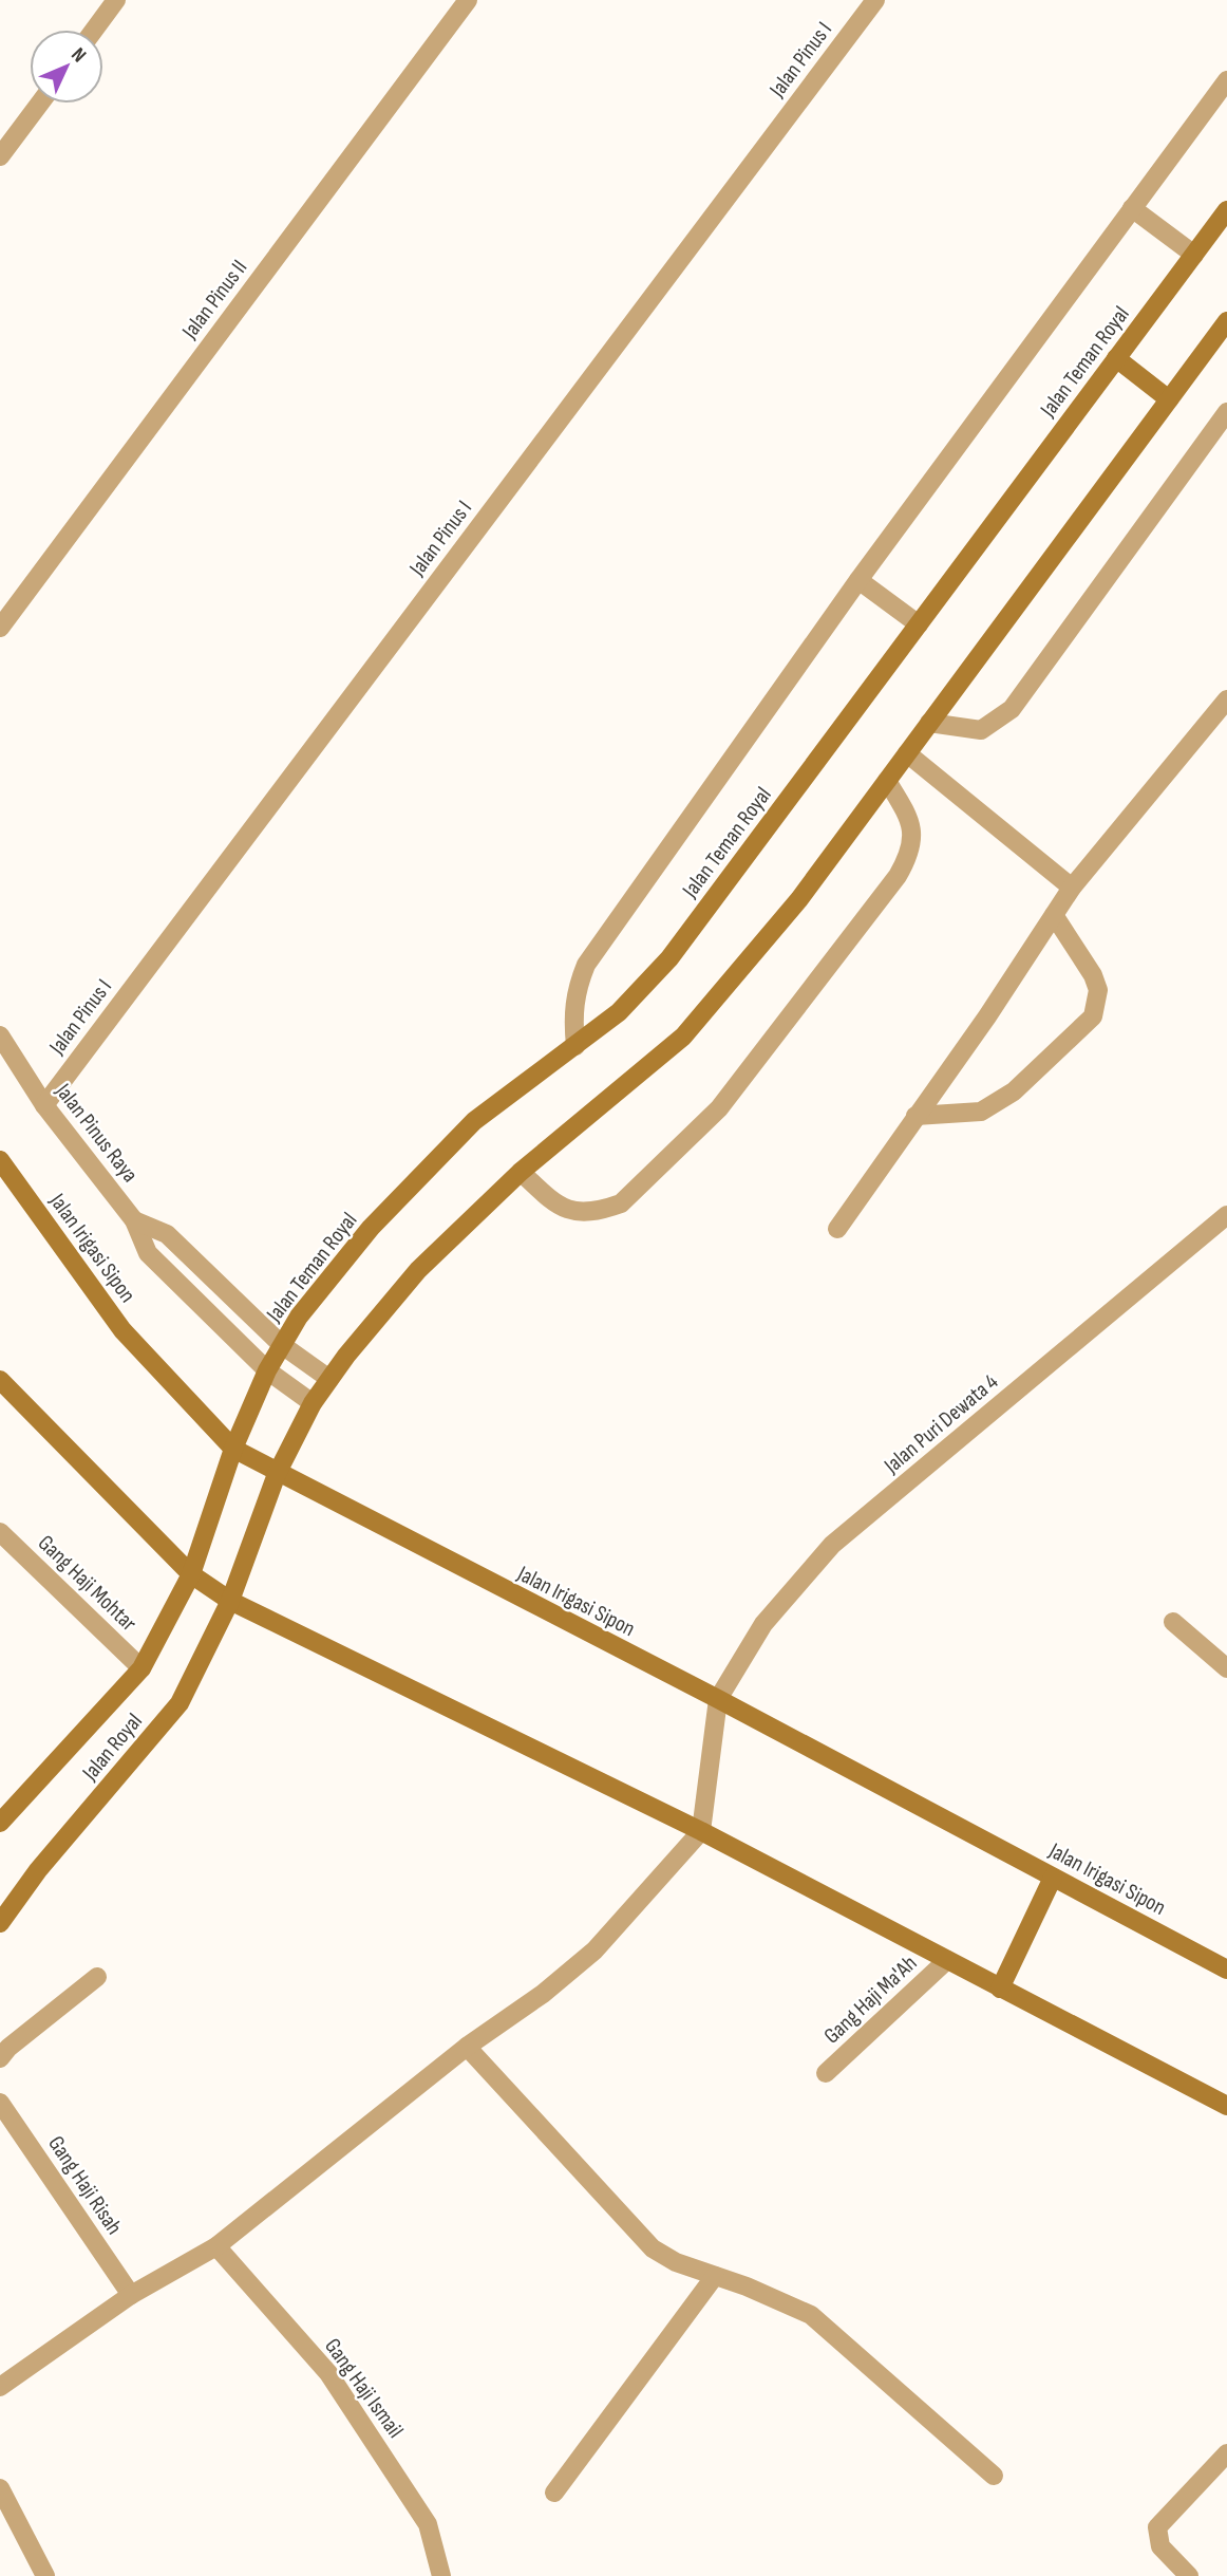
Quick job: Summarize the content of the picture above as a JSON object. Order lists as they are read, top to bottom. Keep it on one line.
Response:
{"streets":{"street":["Jalan Pinus I","Jalan Pinus II","Jalan Teman Royal","Jalan Pinus Raya","Jalan Irigasi Sipon","Jalan Puri Dewata 4","Gang Haji Mohtar","Jalan Royal","Gang Haji Ma'Ah","Gang Haji Risah","Gang Haji Ismail"]},"crossings":[["Jalan Pinus I","Jalan Pinus Raya"],["Jalan Teman Royal","Jalan Pinus Raya"],["Jalan Teman Royal","Jalan Irigasi Sipon"],["Jalan Teman Royal","Jalan Royal"],["Jalan Irigasi Sipon","Jalan Puri Dewata 4"],["Jalan Irigasi Sipon","Jalan Royal"],["Gang Haji Mohtar","Jalan Royal"]],"north":"top right"}
